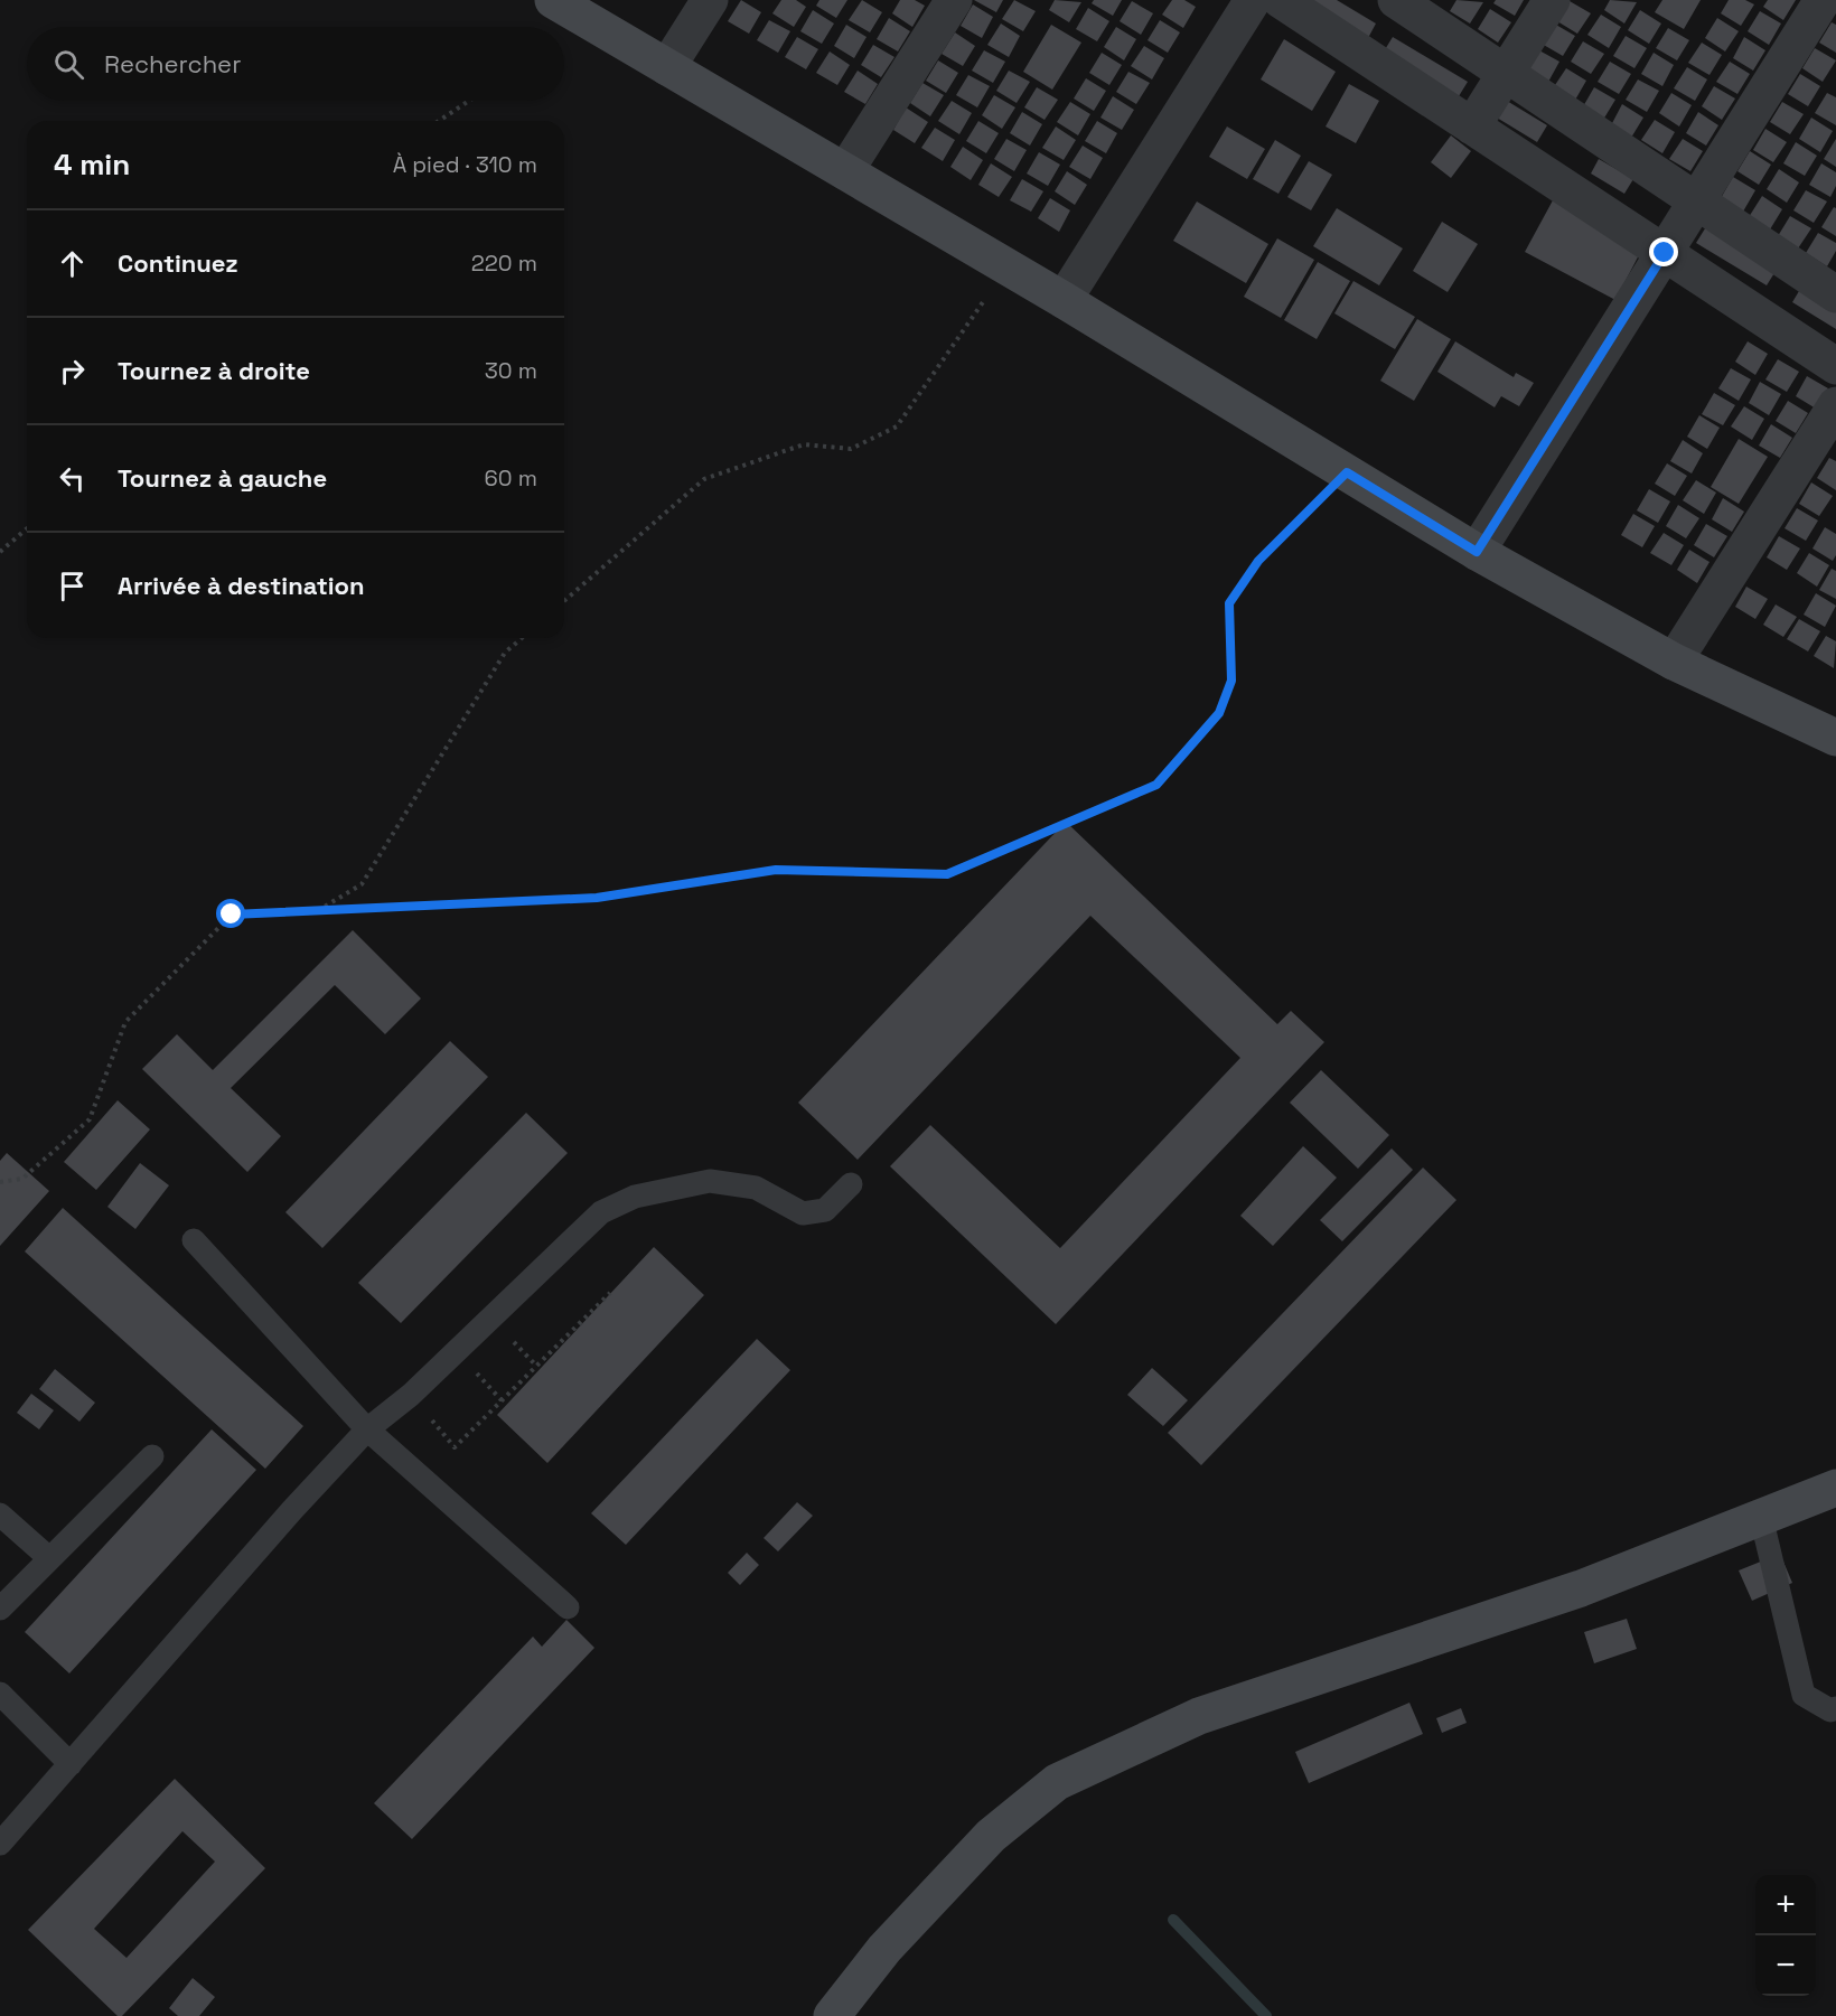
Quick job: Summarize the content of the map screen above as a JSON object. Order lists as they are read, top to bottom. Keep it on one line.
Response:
{"page":{"search":"Rechercher","heading":["4 min","À pied · 310 m"],"list":[["Continuez","220 m"],["Tournez à droite","30 m"],["Tournez à gauche","60 m"],"Arrivée à destination"],"map_buttons":["+","−"]}}
